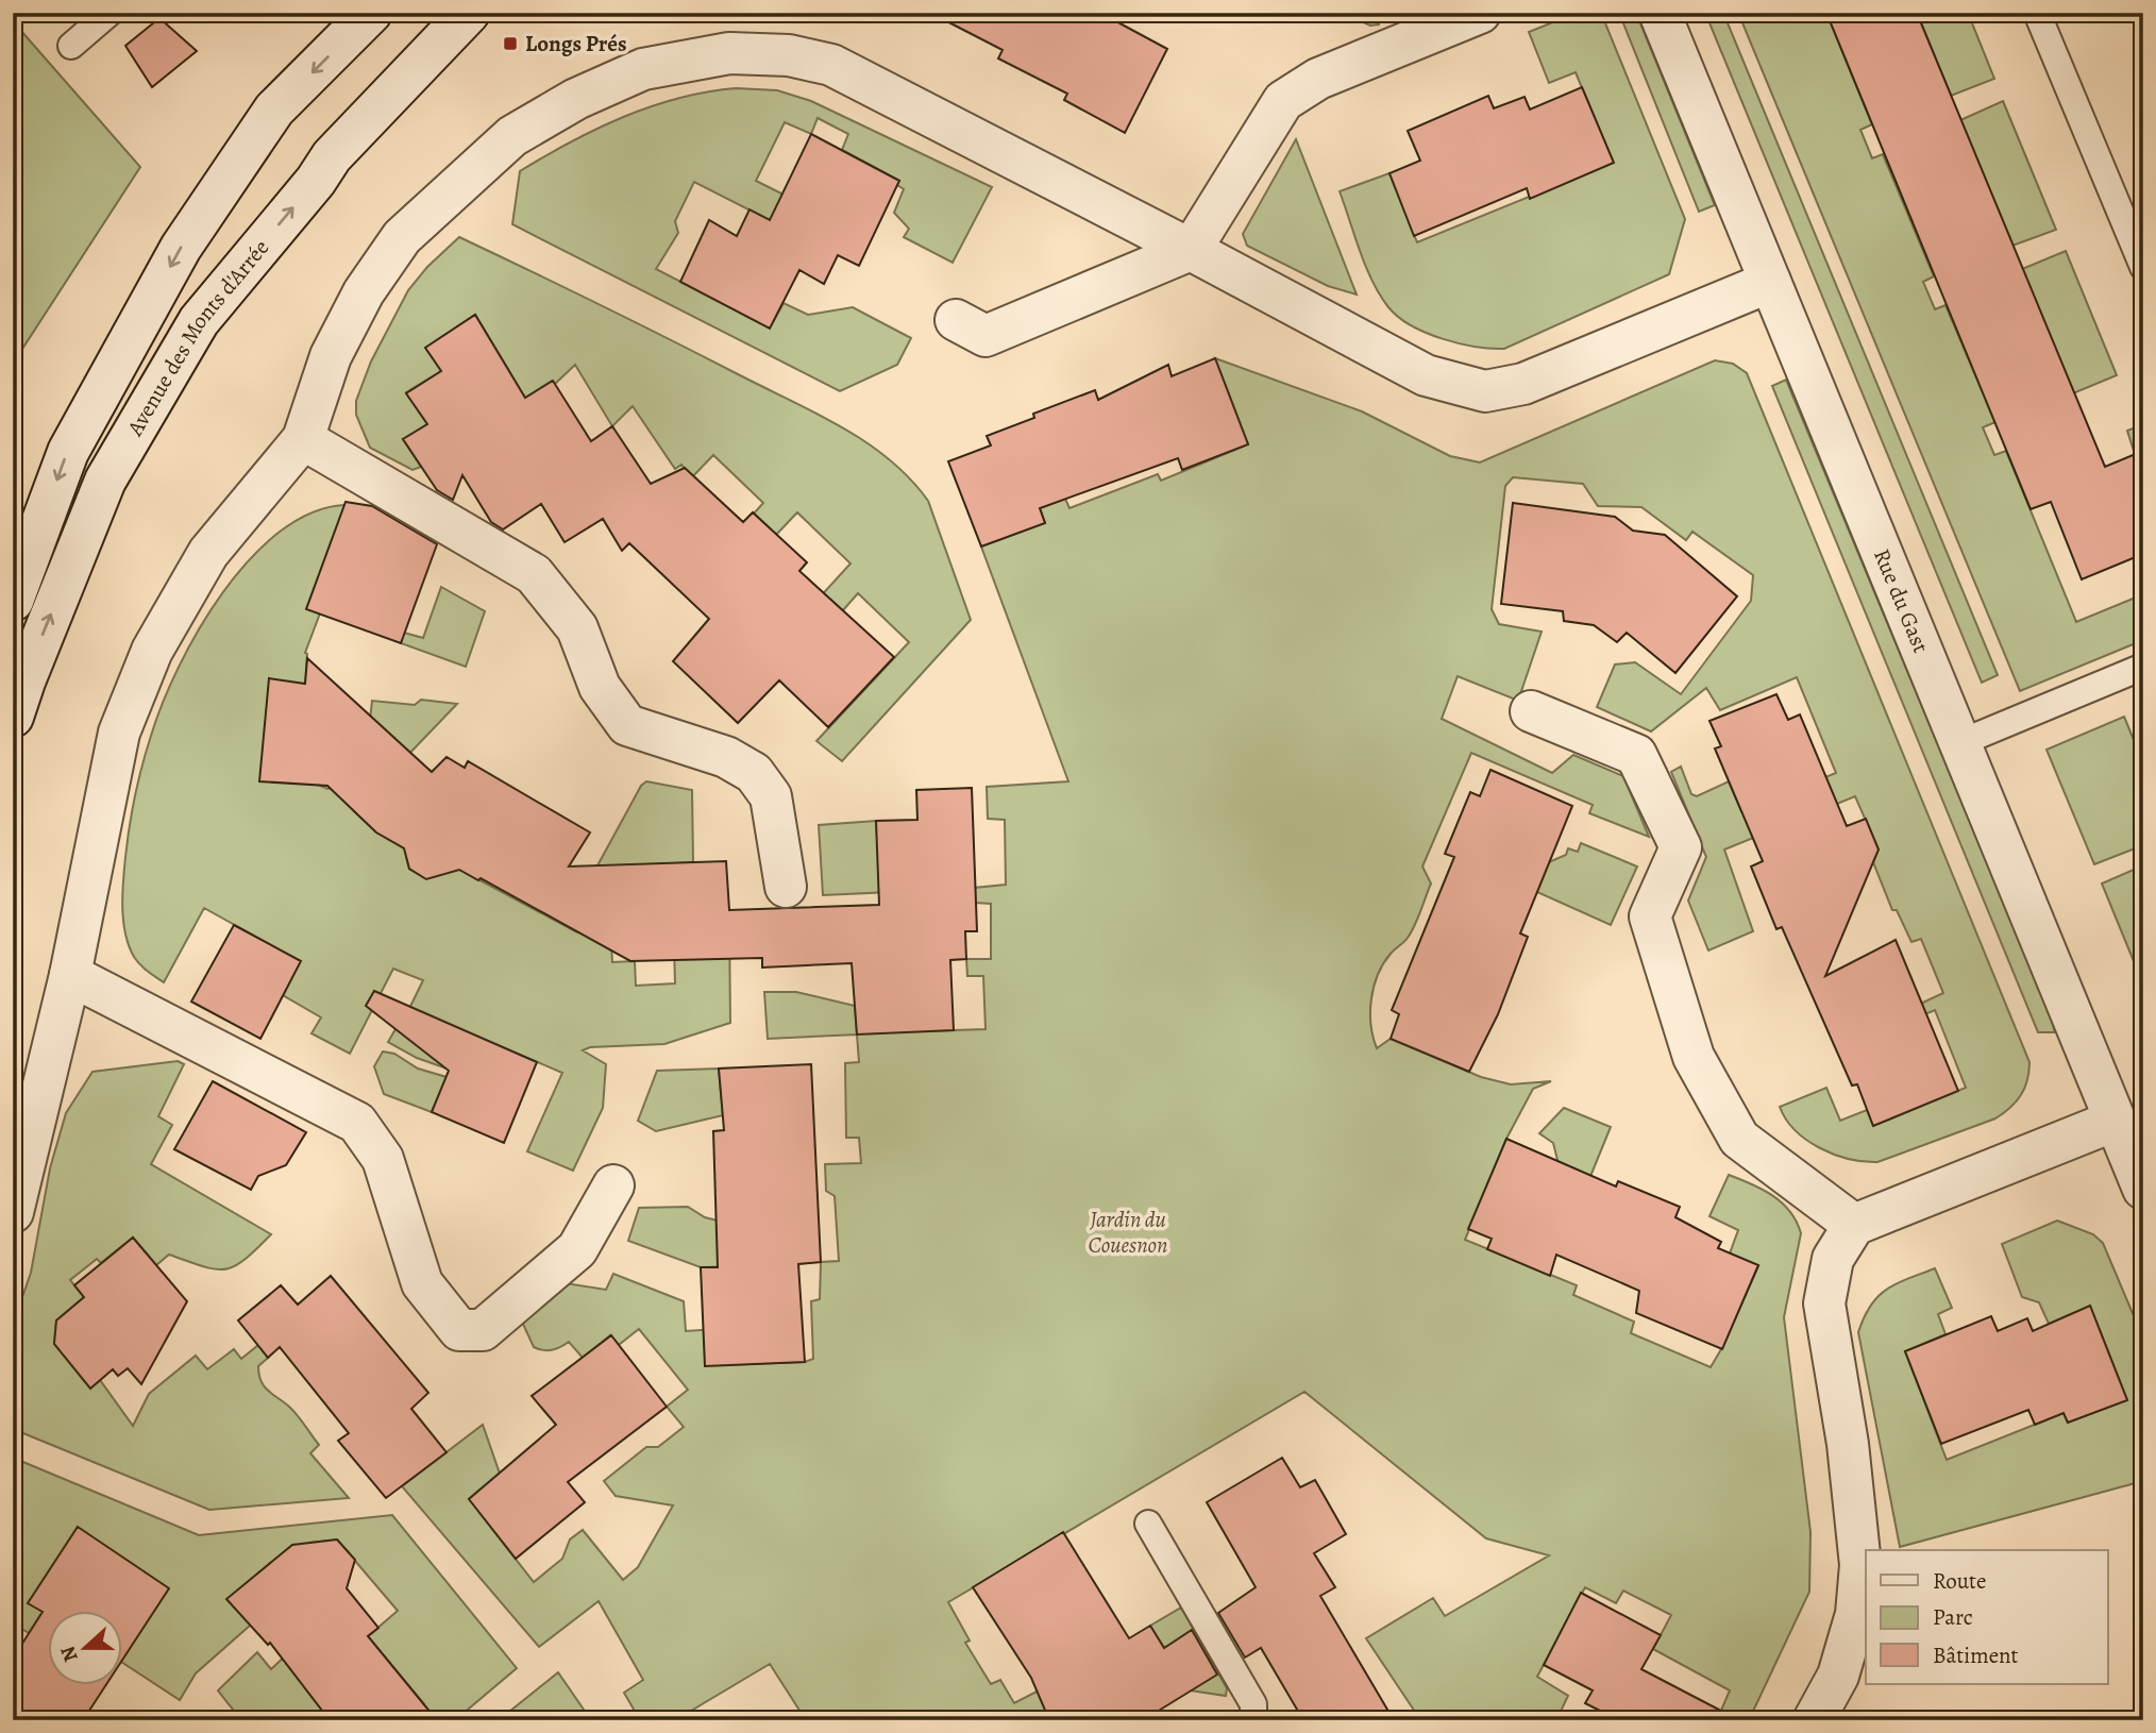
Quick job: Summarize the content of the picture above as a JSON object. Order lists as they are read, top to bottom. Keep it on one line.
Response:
{"streets":{"street":["Avenue des Monts d'Arrée","Rue du Gast"]},"parks":["Jardin du Couesnon"],"places":{"transit":["Longs Prés"]},"legend":["Route","Parc","Bâtiment"],"north":"left"}
